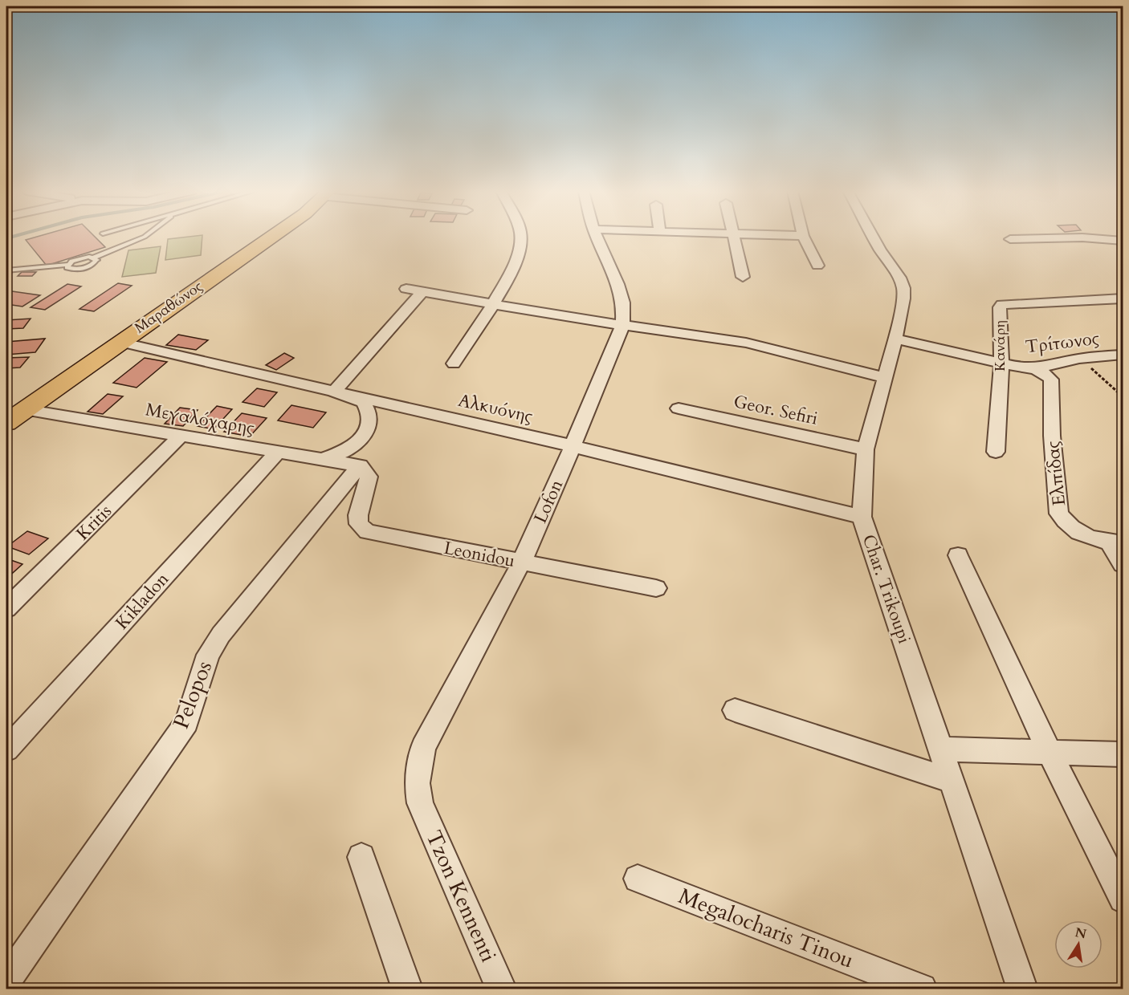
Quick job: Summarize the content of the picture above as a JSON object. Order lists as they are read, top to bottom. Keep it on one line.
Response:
{"streets":{"main road":["Μαραθώνος"],"street":["Τρίτωνος","Κανάρη","Αλκυόνης","Geor. Sefiri","Μεγαλόχαρης","Ελπίδας","Lofon","Kritis","Leonidou","Char. Trikoupi","Kikladon","Pelopos","Tzon Kennenti","Megalocharis Tinou"]},"crossings":[["Μαραθώνος","Αλκυόνης"],["Μαραθώνος","Μεγαλόχαρης"],["Τρίτωνος","Κανάρη"],["Τρίτωνος","Ελπίδας"],["Τρίτωνος","Char. Trikoupi"],["Αλκυόνης","Lofon"],["Αλκυόνης","Char. Trikoupi"],["Geor. Sefiri","Char. Trikoupi"],["Μεγαλόχαρης","Kritis"],["Μεγαλόχαρης","Leonidou"],["Μεγαλόχαρης","Kikladon"],["Μεγαλόχαρης","Pelopos"],["Lofon","Leonidou"],["Lofon","Tzon Kennenti"],["Leonidou","Pelopos"]],"north":"top"}
